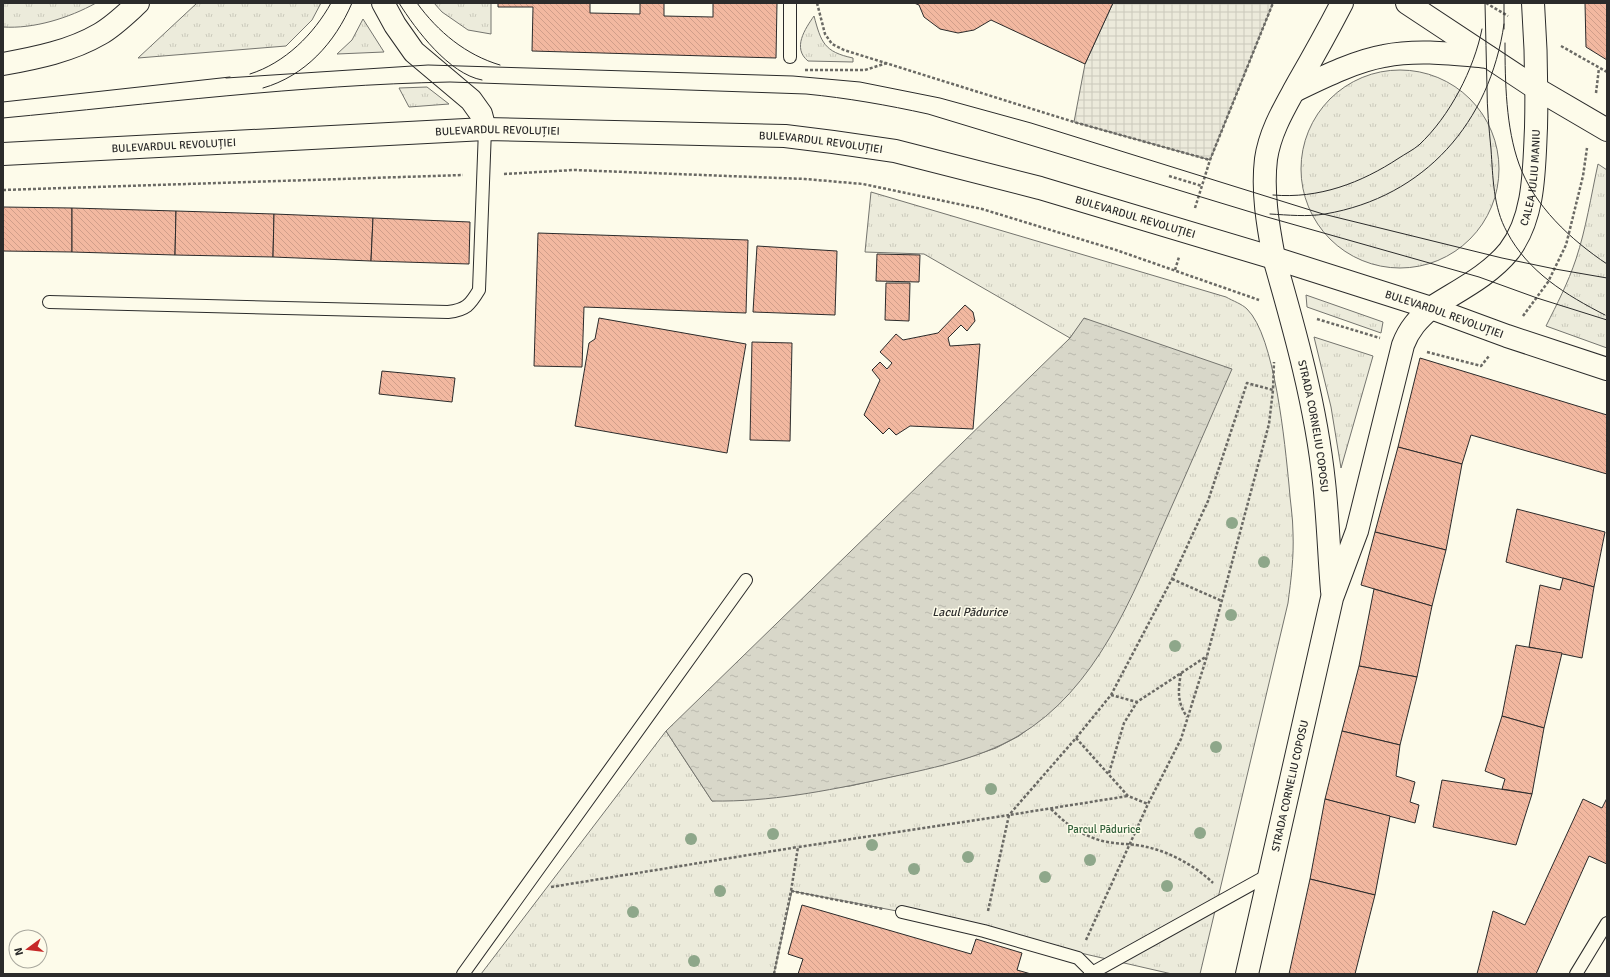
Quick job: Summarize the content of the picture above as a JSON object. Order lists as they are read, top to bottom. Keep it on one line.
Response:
{"streets":{"main road":["BULEVARDUL REVOLUȚIEI","CALEA IULIU MANIU","STRADA CORNELIU COPOSU"]},"crossings":[["BULEVARDUL REVOLUȚIEI","CALEA IULIU MANIU"],["BULEVARDUL REVOLUȚIEI","STRADA CORNELIU COPOSU"],["CALEA IULIU MANIU","STRADA CORNELIU COPOSU"]],"water":["Lacul Pădurice"],"parks":["Parcul Pădurice"],"north":"left"}
